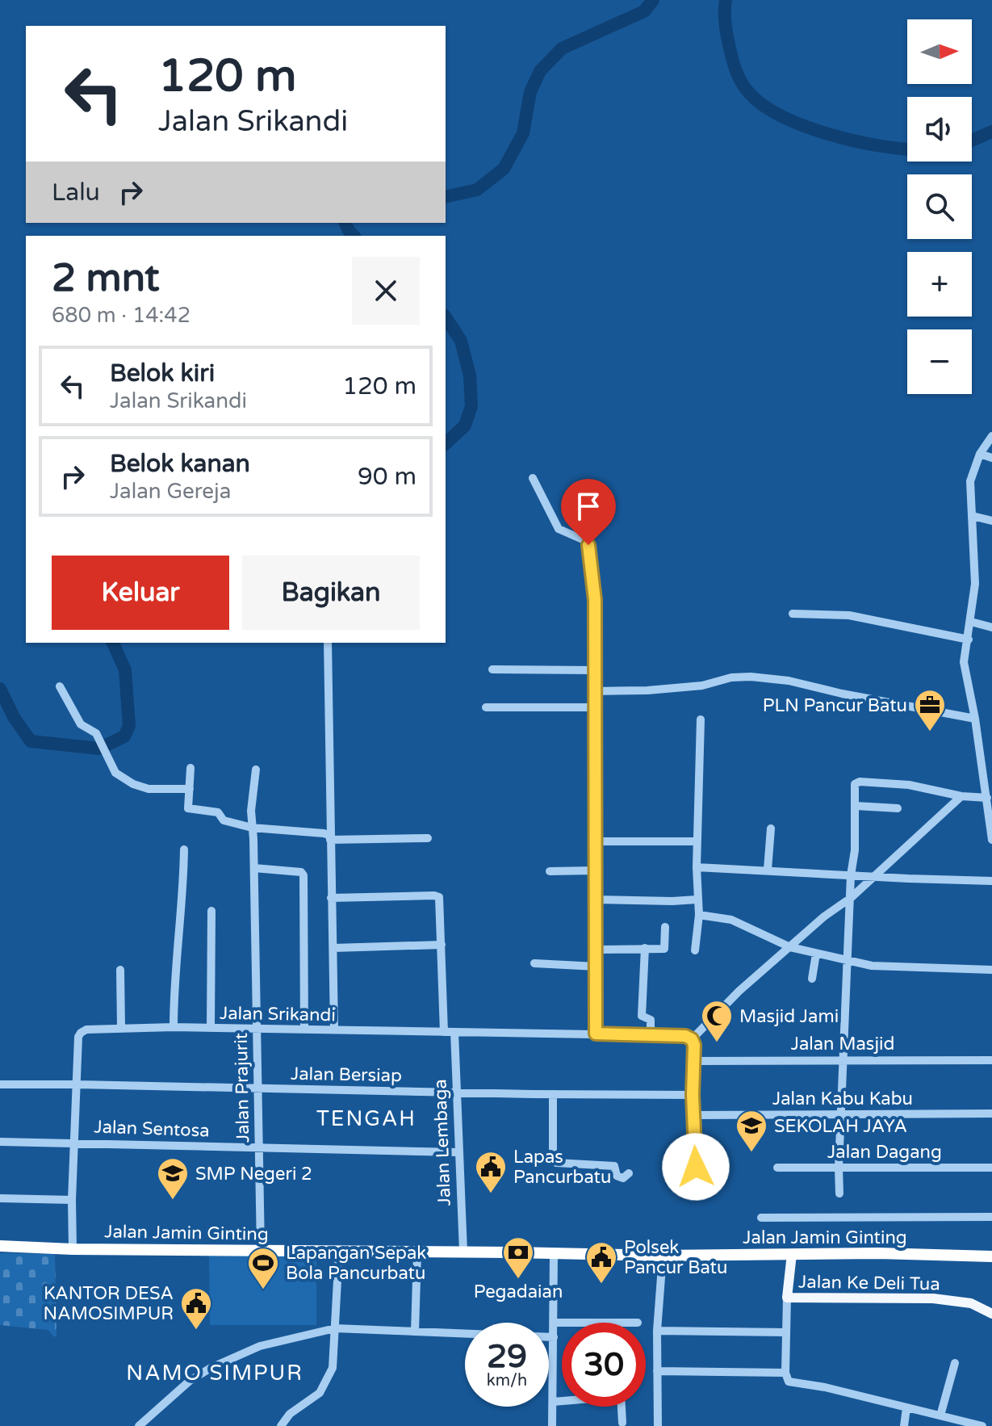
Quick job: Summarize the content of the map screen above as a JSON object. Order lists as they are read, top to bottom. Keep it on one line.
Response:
{"streets":{"highway":["Jalan Jamin Ginting"],"main road":["Jalan Ke Deli Tua"],"street":["Jalan Srikandi","Jalan Masjid","Jalan Bersiap","Jalan Prajurit","Jalan Kabu Kabu","Jalan Sentosa","Jalan Lembaga","Jalan Dagang"]},"crossings":[["Jalan Srikandi","Jalan Bersiap"],["Jalan Srikandi","Jalan Prajurit"],["Jalan Srikandi","Jalan Sentosa"],["Jalan Srikandi","Jalan Lembaga"],["Jalan Srikandi","Jalan Jamin Ginting"],["Jalan Bersiap","Jalan Prajurit"],["Jalan Bersiap","Jalan Lembaga"],["Jalan Prajurit","Jalan Sentosa"],["Jalan Prajurit","Jalan Jamin Ginting"],["Jalan Sentosa","Jalan Lembaga"],["Jalan Lembaga","Jalan Jamin Ginting"],["Jalan Jamin Ginting","Jalan Ke Deli Tua"]],"districts":["TENGAH","NAMO SIMPUR"],"places":{"office":["PLN Pancur Batu"],"mosque":["Masjid Jami"],"school or university":["SEKOLAH JAYA","SMP Negeri 2"],"public building":["Lapas Pancurbatu","Polsek Pancur Batu","KANTOR DESA NAMOSIMPUR"],"bank":["Pegadaian"],"sports":["Lapangan Sepak Bola Pancurbatu"]},"north":"right","page":{"map_buttons":["+","−"],"turn":["120 m","Jalan Srikandi"],"then":"Lalu","heading":["2 mnt","680 m · 14:42"],"list":[{"name":"Belok kiri","note":"Jalan Srikandi","value":"120 m"},{"name":"Belok kanan","note":"Jalan Gereja","value":"90 m"}],"buttons":["Keluar","Bagikan"],"speed":"29 km/h","limit":"30"}}
